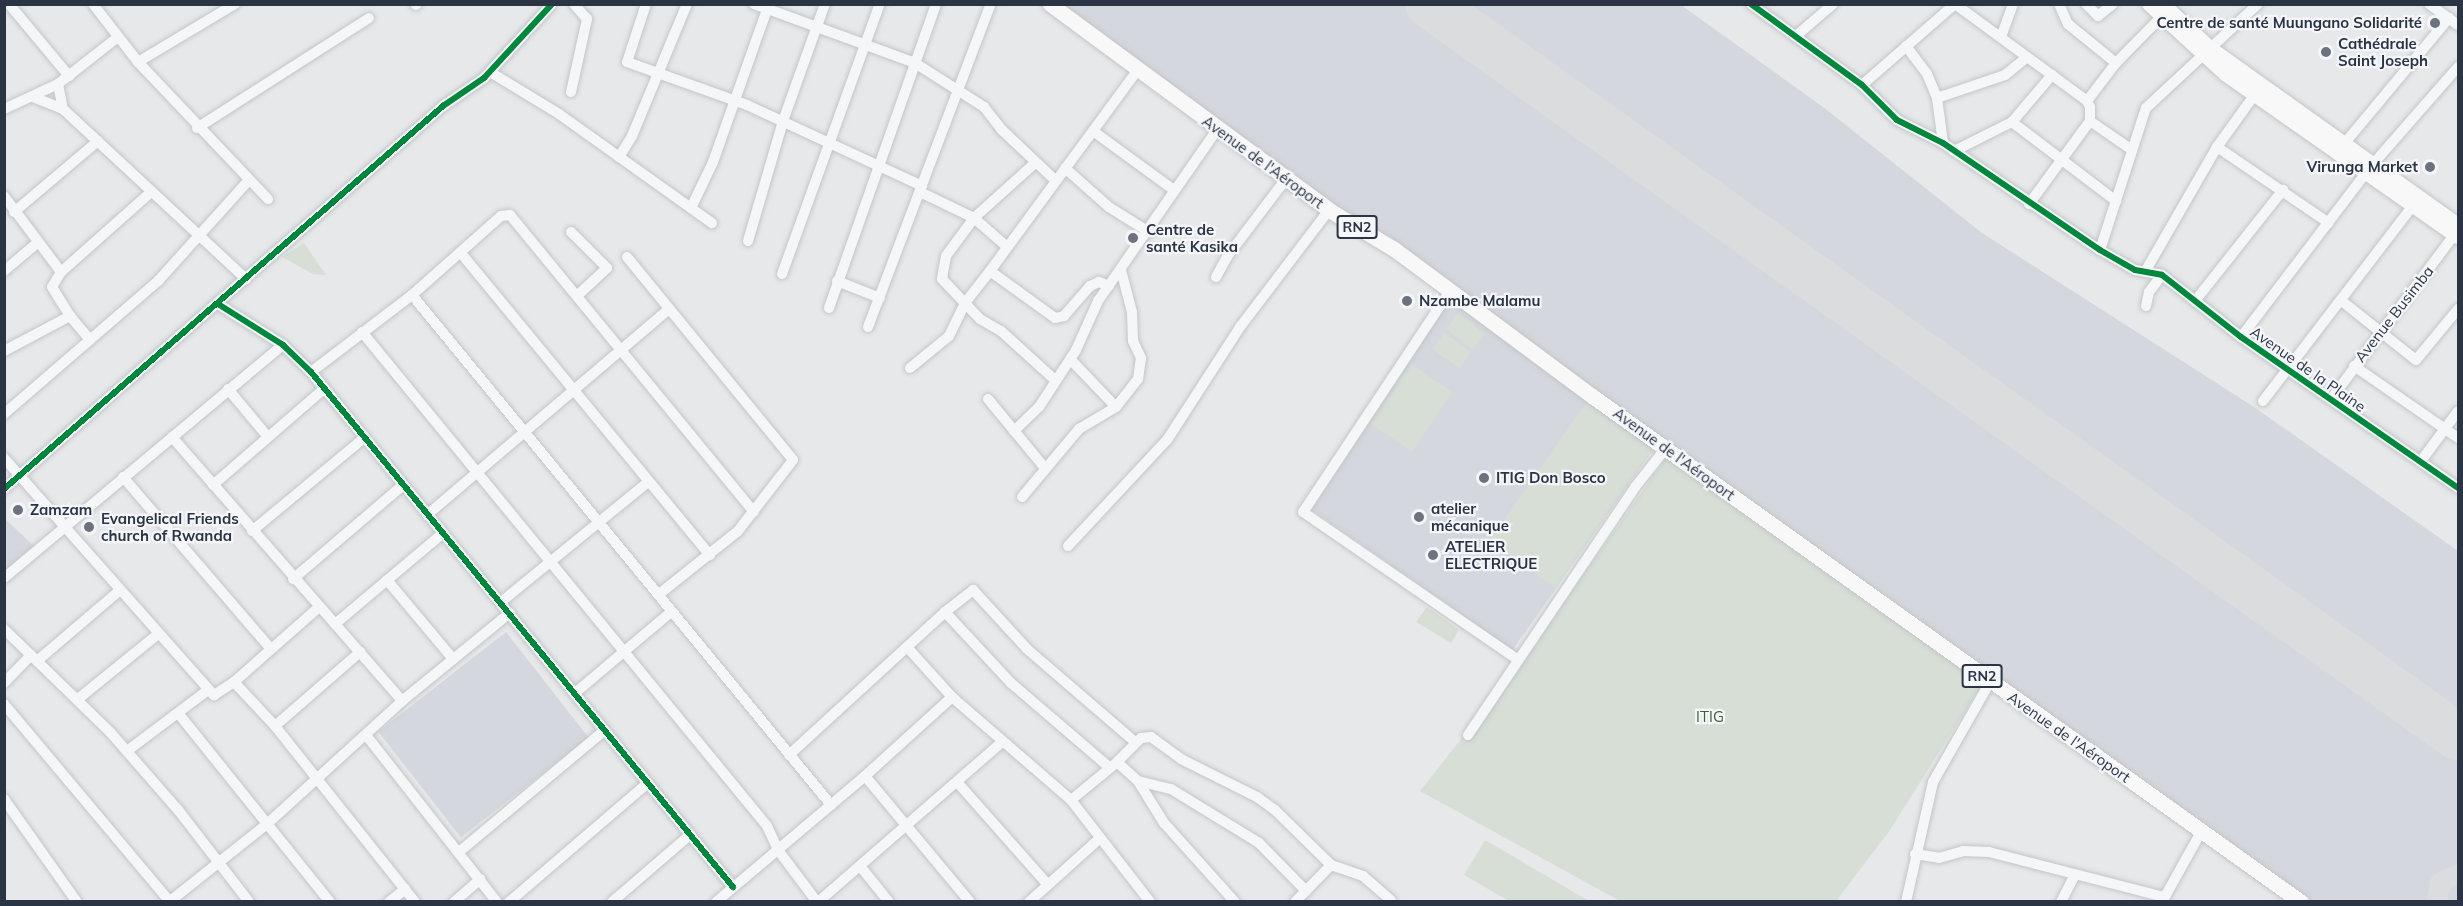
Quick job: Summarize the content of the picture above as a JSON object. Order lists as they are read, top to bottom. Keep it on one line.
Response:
{"streets":{"highway":["Avenue de l'Aéroport","RN2"],"street":["Avenue Busimba","Avenue de la Plaine"]},"crossings":[["Avenue Busimba","Avenue de la Plaine"]],"parks":["ITIG"],"places":["Centre de santé Muungano Solidarité","Cathédrale Saint Joseph","Virunga Market","Centre de santé Kasika","Nzambe Malamu","ITIG Don Bosco","Zamzam","atelier mécanique","Evangelical Friends church of Rwanda","ATELIER ELECTRIQUE"]}
